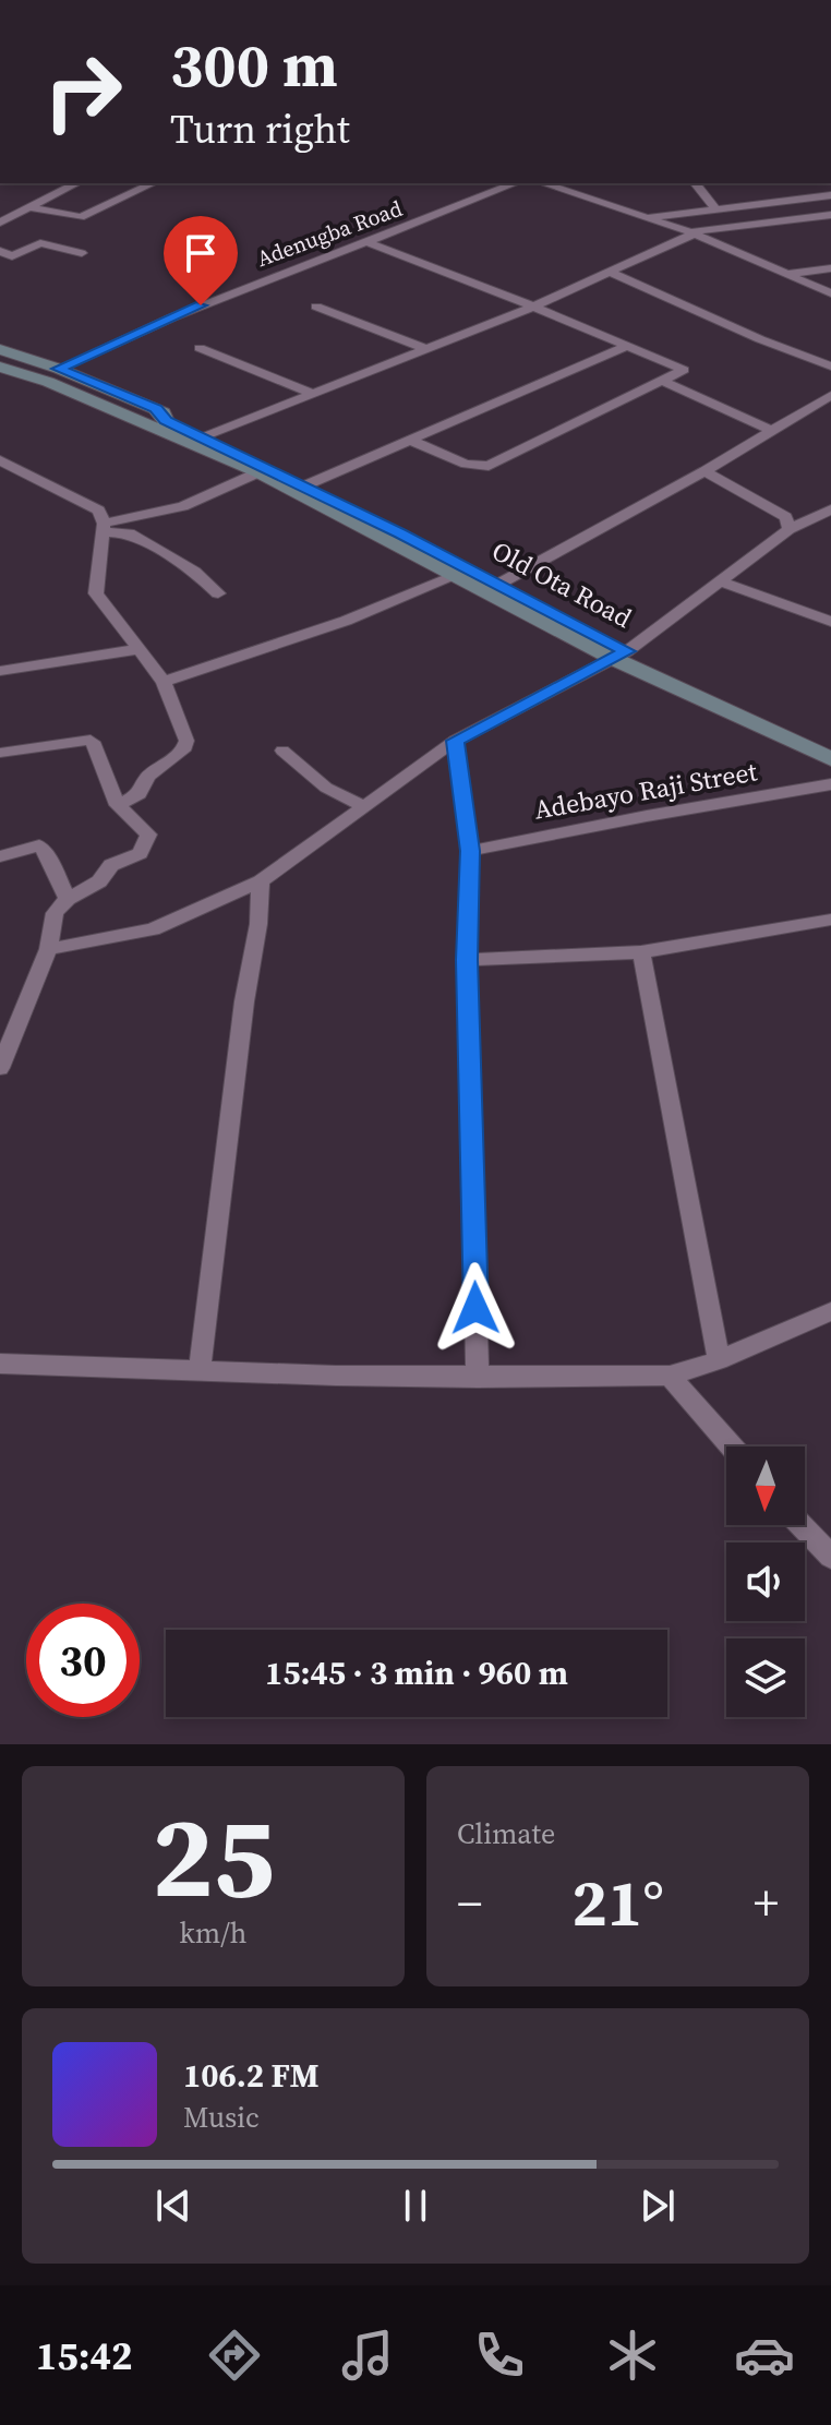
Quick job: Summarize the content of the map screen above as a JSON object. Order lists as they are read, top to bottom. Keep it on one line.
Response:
{"streets":{"street":["Adenugba Road","Old Ota Road","Adebayo Raji Street"]},"north":"bottom","page":{"turn":["300 m","Turn right"],"limit":"30","trip":"15:45 · 3 min · 960 m","tile":[["25","km/h"],"Climate"],"heat":["−","21°","+"],"song":["106.2 FM","Music"],"tabs":"15:42"}}
